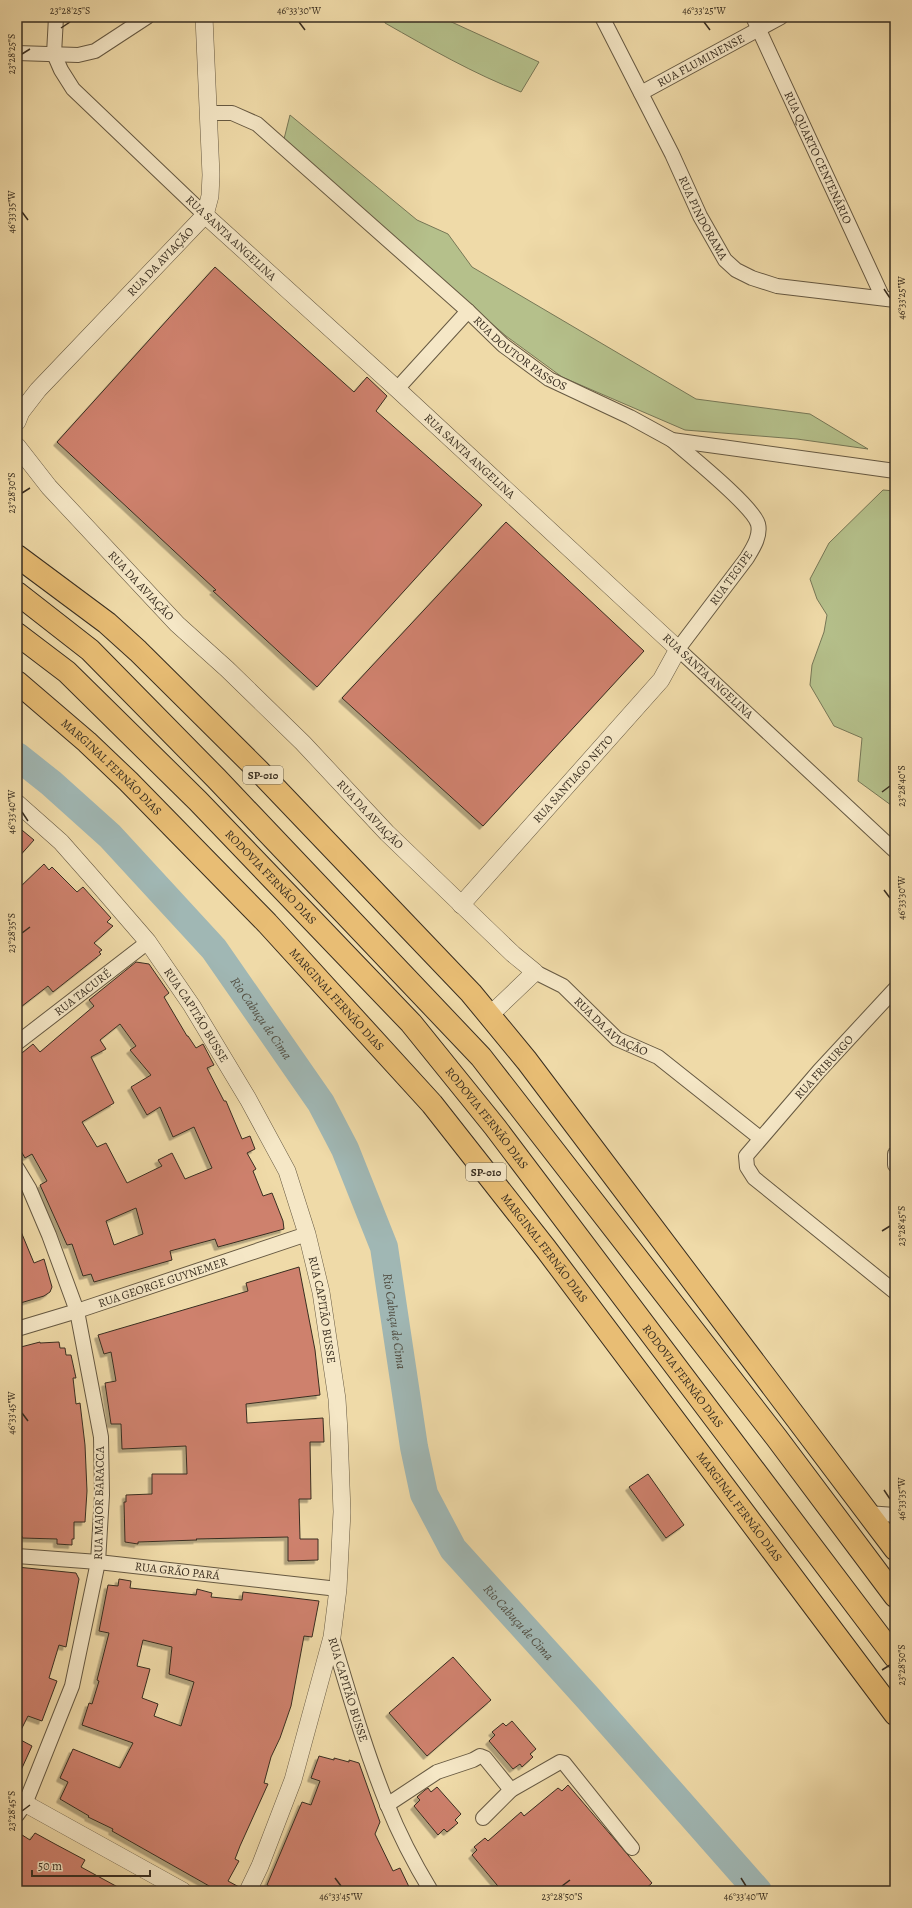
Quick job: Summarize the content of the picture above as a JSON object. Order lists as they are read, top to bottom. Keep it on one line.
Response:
{"streets":{"highway":["MARGINAL FERNÃO DIAS","SP-010","RODOVIA FERNÃO DIAS"],"street":["RUA FLUMINENSE","RUA QUARTO CENTENÁRIO","RUA PINDORAMA","RUA SANTA ANGELINA","RUA DA AVIAÇÃO","RUA DOUTOR PASSOS","RUA TEGIPE","RUA SANTIAGO NETO","RUA TACURÉ","RUA CAPITÃO BUSSE","RUA FRIBURGO","RUA GEORGE GUYNEMER","RUA MAJOR BARACCA","RUA GRÃO PARÁ"]},"crossings":[["RUA FLUMINENSE","RUA QUARTO CENTENÁRIO"],["RUA FLUMINENSE","RUA PINDORAMA"],["RUA QUARTO CENTENÁRIO","RUA PINDORAMA"],["RUA SANTA ANGELINA","RUA DA AVIAÇÃO"],["RUA SANTA ANGELINA","RUA TEGIPE"],["RUA SANTA ANGELINA","RUA SANTIAGO NETO"],["RUA DA AVIAÇÃO","RUA DOUTOR PASSOS"],["RUA DA AVIAÇÃO","RUA SANTIAGO NETO"],["RUA DA AVIAÇÃO","RUA FRIBURGO"],["RUA DOUTOR PASSOS","RUA TEGIPE"],["RUA TEGIPE","RUA SANTIAGO NETO"],["RUA TACURÉ","RUA CAPITÃO BUSSE"],["RUA CAPITÃO BUSSE","RUA GEORGE GUYNEMER"],["RUA CAPITÃO BUSSE","RUA GRÃO PARÁ"],["RUA GEORGE GUYNEMER","RUA MAJOR BARACCA"],["RUA MAJOR BARACCA","RUA GRÃO PARÁ"]],"water":["Rio Cabuçu de Cima"],"scale_bar":"50 m","coordinates":["23°28'25\"S","46°33'30\"W","46°33'25\"W","46°33'35\"W","23°28'30\"S","23°28'40\"S","46°33'40\"W","23°28'35\"S","23°28'45\"S","46°33'45\"W","23°28'50\"S"]}
